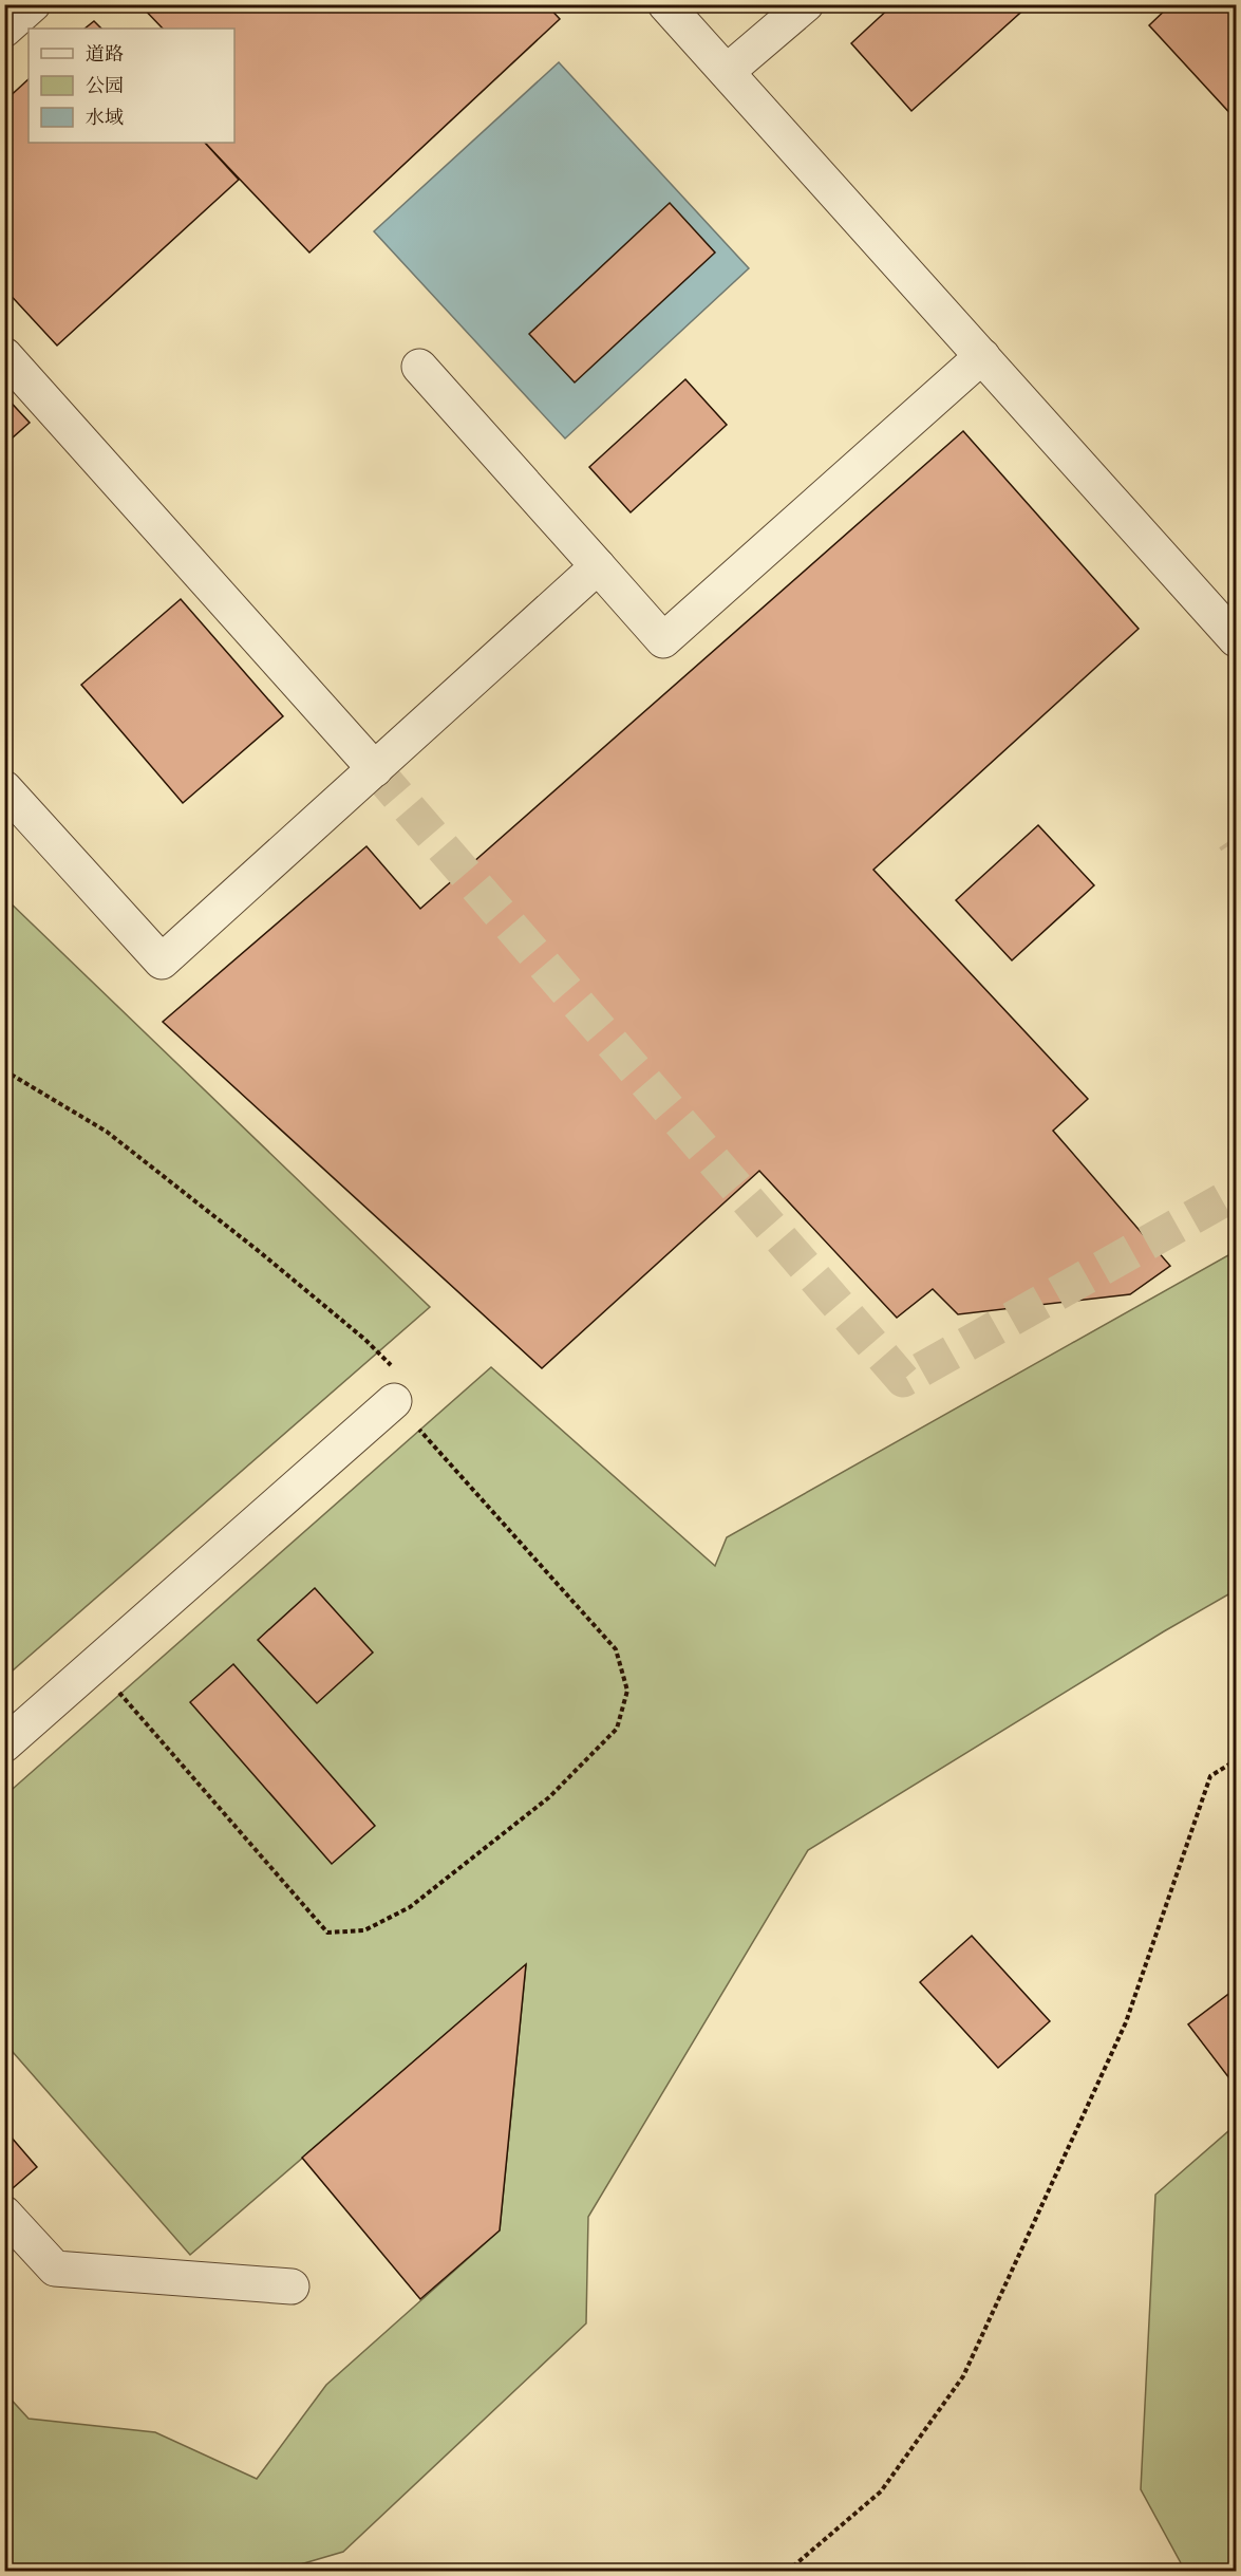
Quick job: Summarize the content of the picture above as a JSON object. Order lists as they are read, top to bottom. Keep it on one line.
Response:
{"legend":["道路","公园","水域"]}
